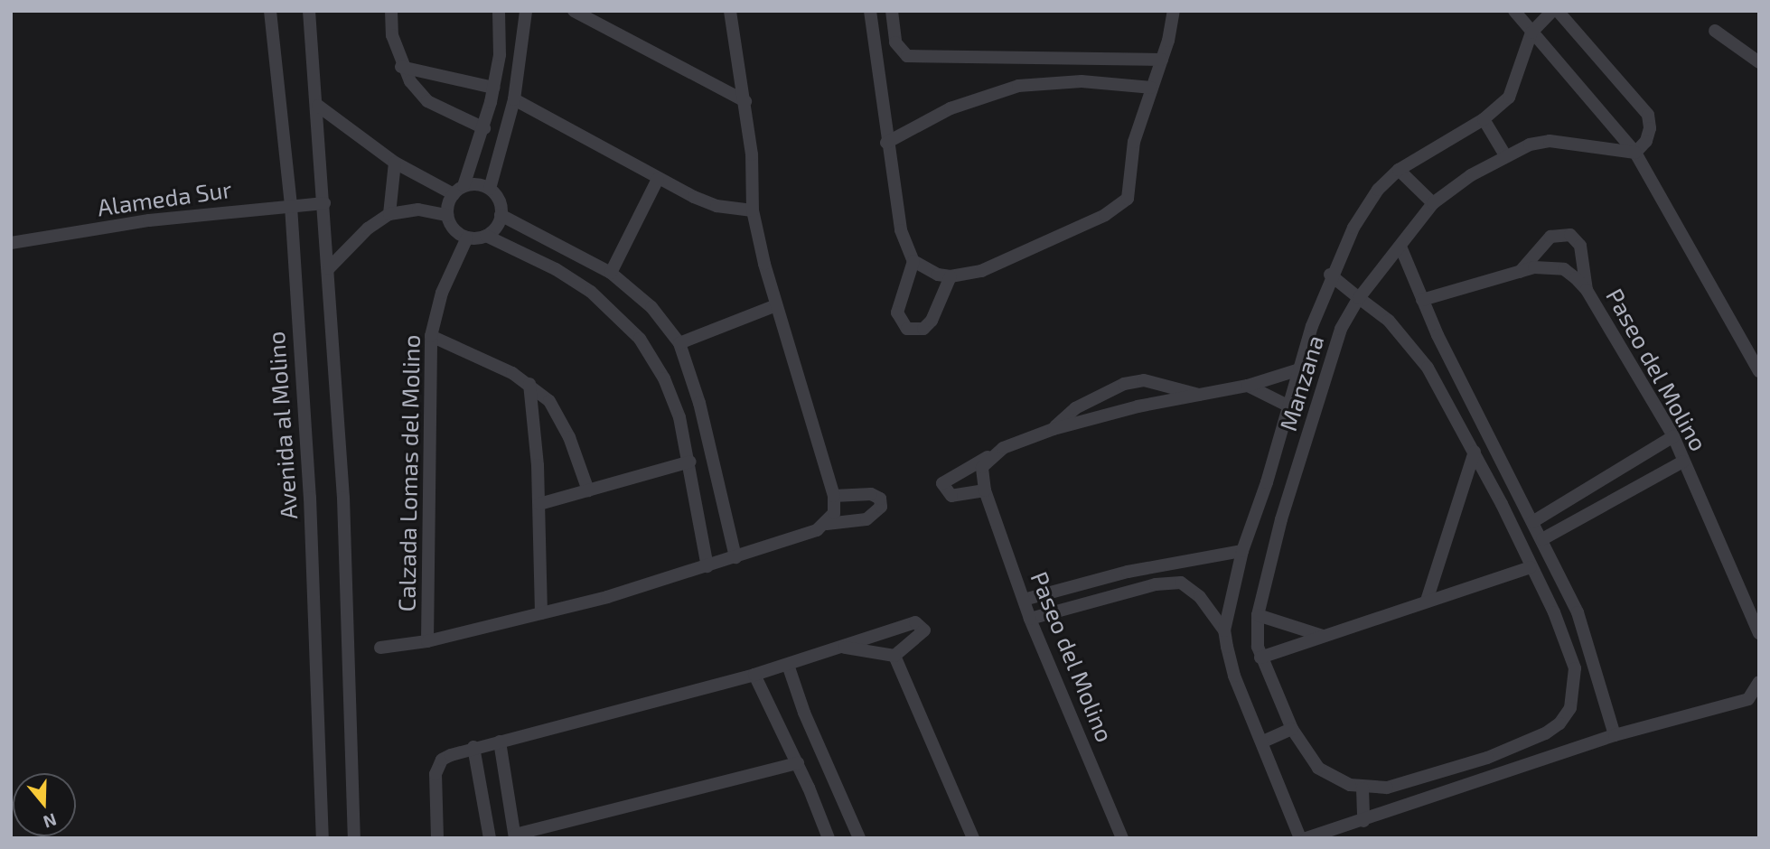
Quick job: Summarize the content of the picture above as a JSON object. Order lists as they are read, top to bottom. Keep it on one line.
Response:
{"streets":{"street":["Alameda Sur","Paseo del Molino","Manzana","Avenida al Molino","Calzada Lomas del Molino"]},"crossings":[["Alameda Sur","Avenida al Molino"]],"north":"bottom"}
